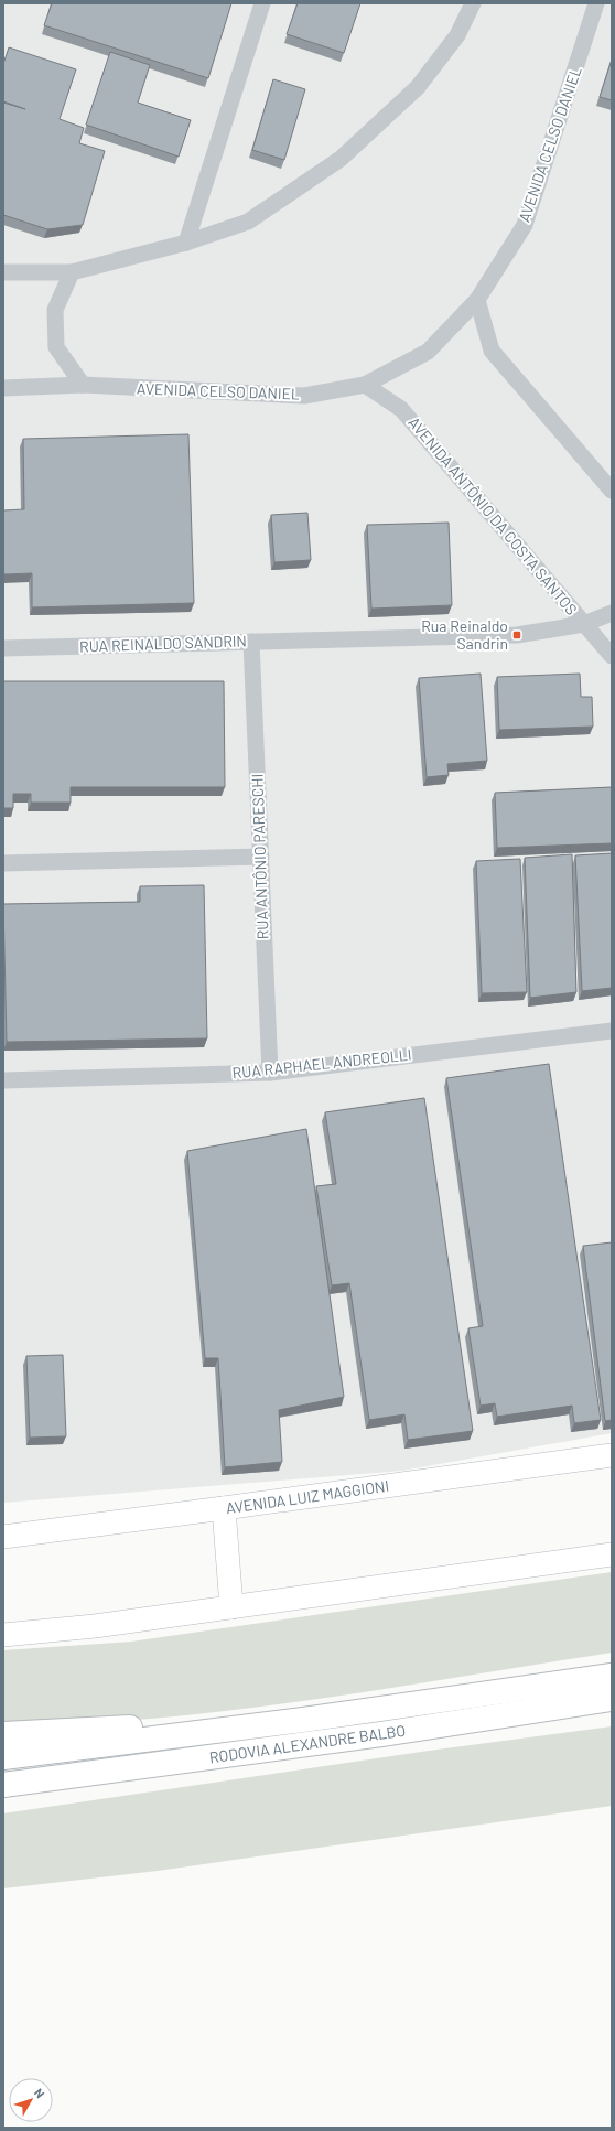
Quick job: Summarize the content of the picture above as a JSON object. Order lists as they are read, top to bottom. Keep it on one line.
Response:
{"streets":{"highway":["RODOVIA ALEXANDRE BALBO"],"street":["AVENIDA CELSO DANIEL","AVENIDA ANTÔNIO DA COSTA SANTOS","RUA REINALDO SANDRIN","RUA ANTÔNIO PARESCHI","RUA RAPHAEL ANDREOLLI","AVENIDA LUIZ MAGGIONI"]},"crossings":[["AVENIDA CELSO DANIEL","AVENIDA ANTÔNIO DA COSTA SANTOS"],["AVENIDA ANTÔNIO DA COSTA SANTOS","RUA REINALDO SANDRIN"],["RUA REINALDO SANDRIN","RUA ANTÔNIO PARESCHI"],["RUA ANTÔNIO PARESCHI","RUA RAPHAEL ANDREOLLI"]],"places":{"transit":["Rua Reinaldo Sandrin"]},"north":"top right"}
